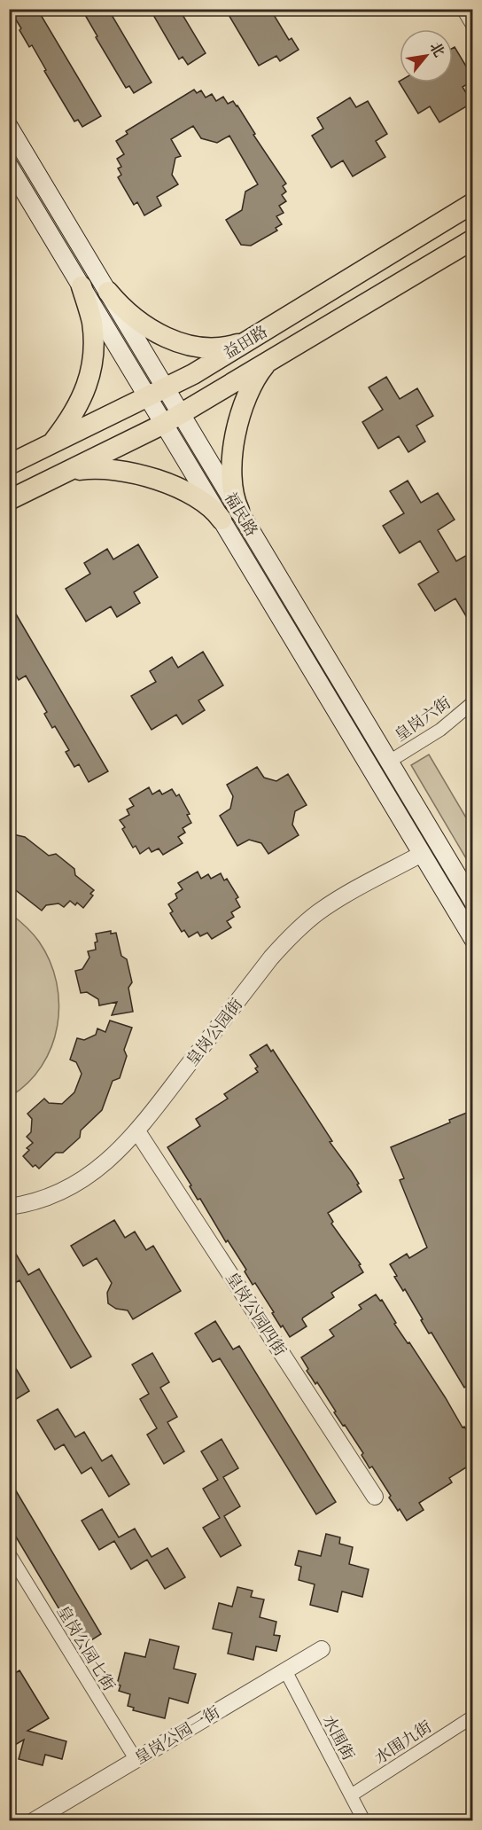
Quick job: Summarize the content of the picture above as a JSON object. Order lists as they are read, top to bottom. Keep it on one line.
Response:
{"streets":{"main road":["益田路","福民路"],"street":["皇岗六街","皇岗公园街","皇岗公园四街","皇岗公园七街","皇岗公园一街","水围街","水围九街"]},"crossings":[["益田路","福民路"],["福民路","皇岗六街"],["福民路","皇岗公园街"],["皇岗公园街","皇岗公园四街"],["皇岗公园七街","皇岗公园一街"],["皇岗公园一街","水围街"],["水围街","水围九街"]],"north":"top right"}
